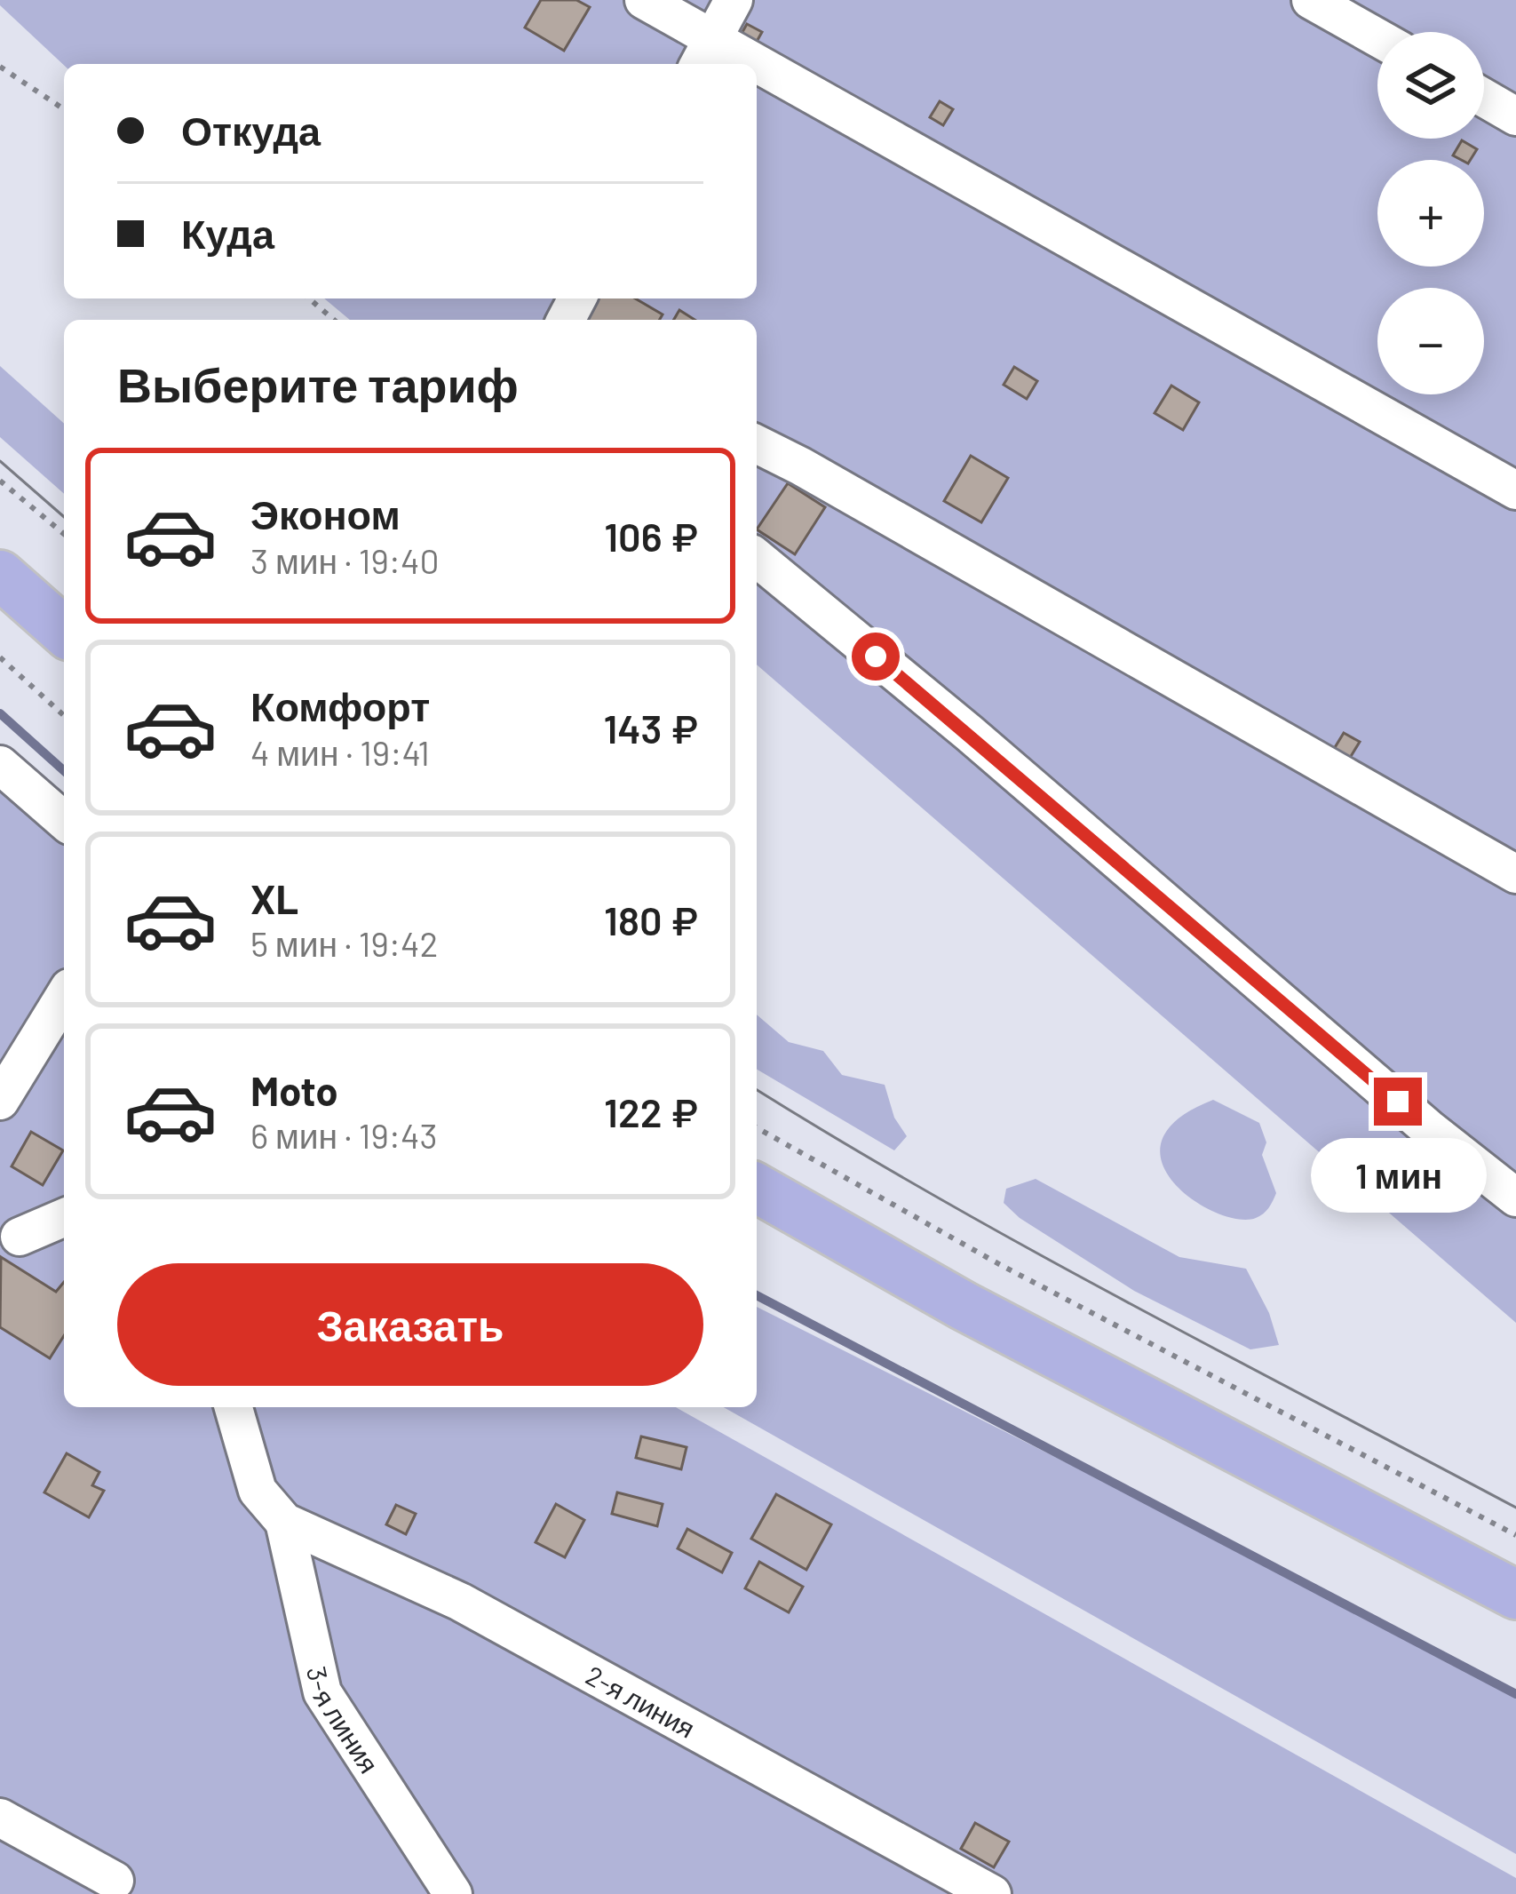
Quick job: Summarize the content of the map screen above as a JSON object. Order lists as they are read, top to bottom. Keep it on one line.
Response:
{"streets":{"street":["2-я линия","3-я линия"]},"crossings":[["2-я линия","3-я линия"]],"page":{"map_buttons":["+","−"],"banner":["Откуда","Куда"],"heading":"Выберите тариф","list":[{"name":"Эконом","note":"3 мин · 19:40","value":"106 ₽"},{"name":"Комфорт","note":"4 мин · 19:41","value":"143 ₽"},{"name":"XL","note":"5 мин · 19:42","value":"180 ₽"},{"name":"Moto","note":"6 мин · 19:43","value":"122 ₽"}],"bubble":"1 мин","buttons":"Заказать"}}
